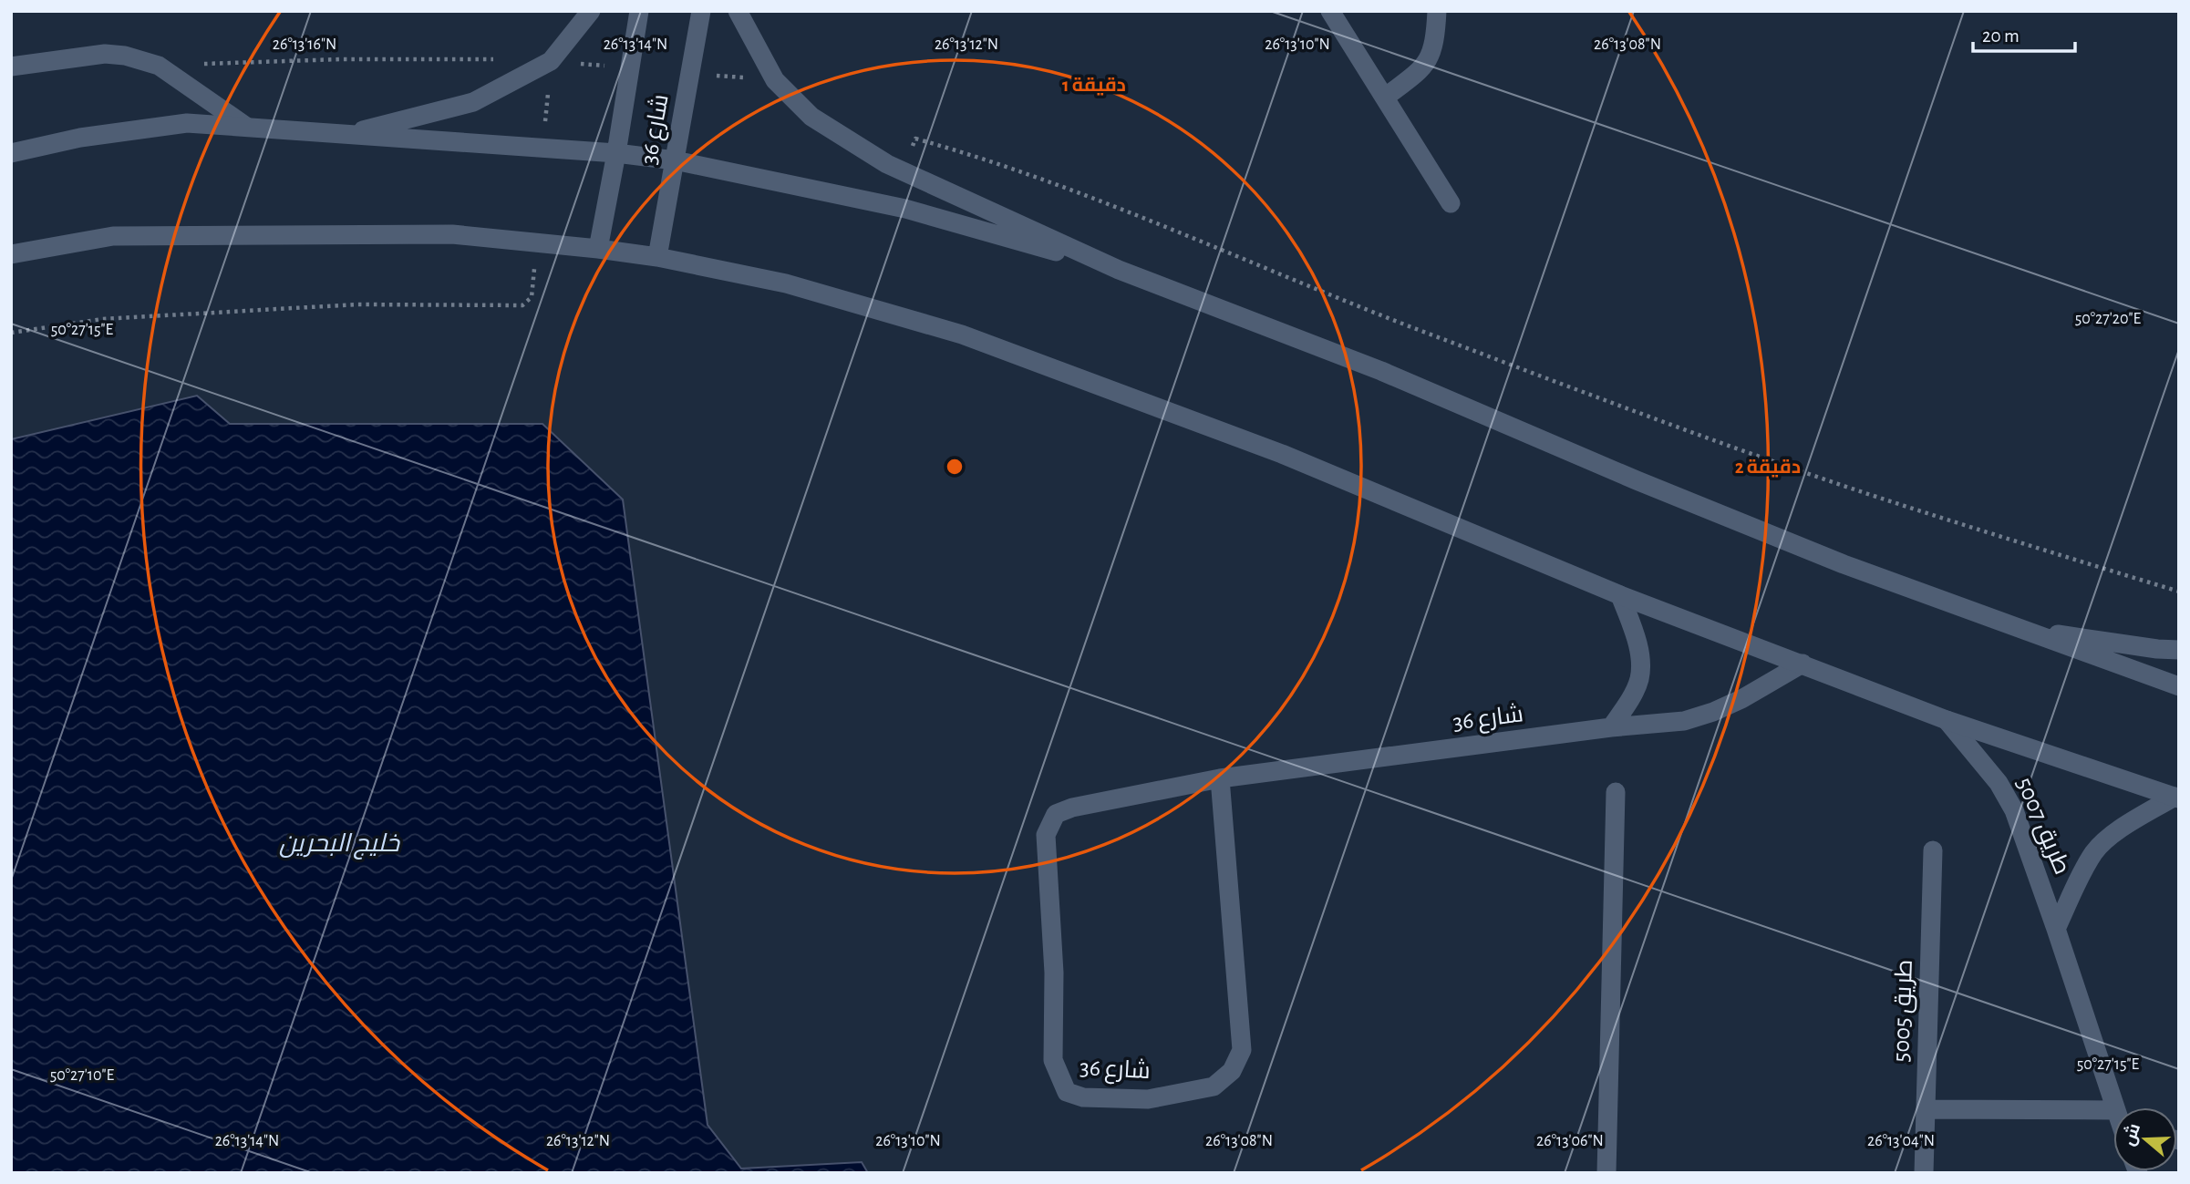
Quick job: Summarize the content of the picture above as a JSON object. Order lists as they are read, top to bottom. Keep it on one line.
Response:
{"streets":{"street":["شارع 36","طريق 5007","طريق 5005"]},"water":["خليج البحرين"],"scale_bar":"20 m","north":"left","coordinates":["26°13'16\"N","26°13'14\"N","26°13'12\"N","26°13'10\"N","26°13'08\"N","50°27'20\"E","50°27'15\"E","50°27'10\"E","26°13'06\"N","26°13'04\"N"],"rings":["1 دقيقة","2 دقيقة"]}
